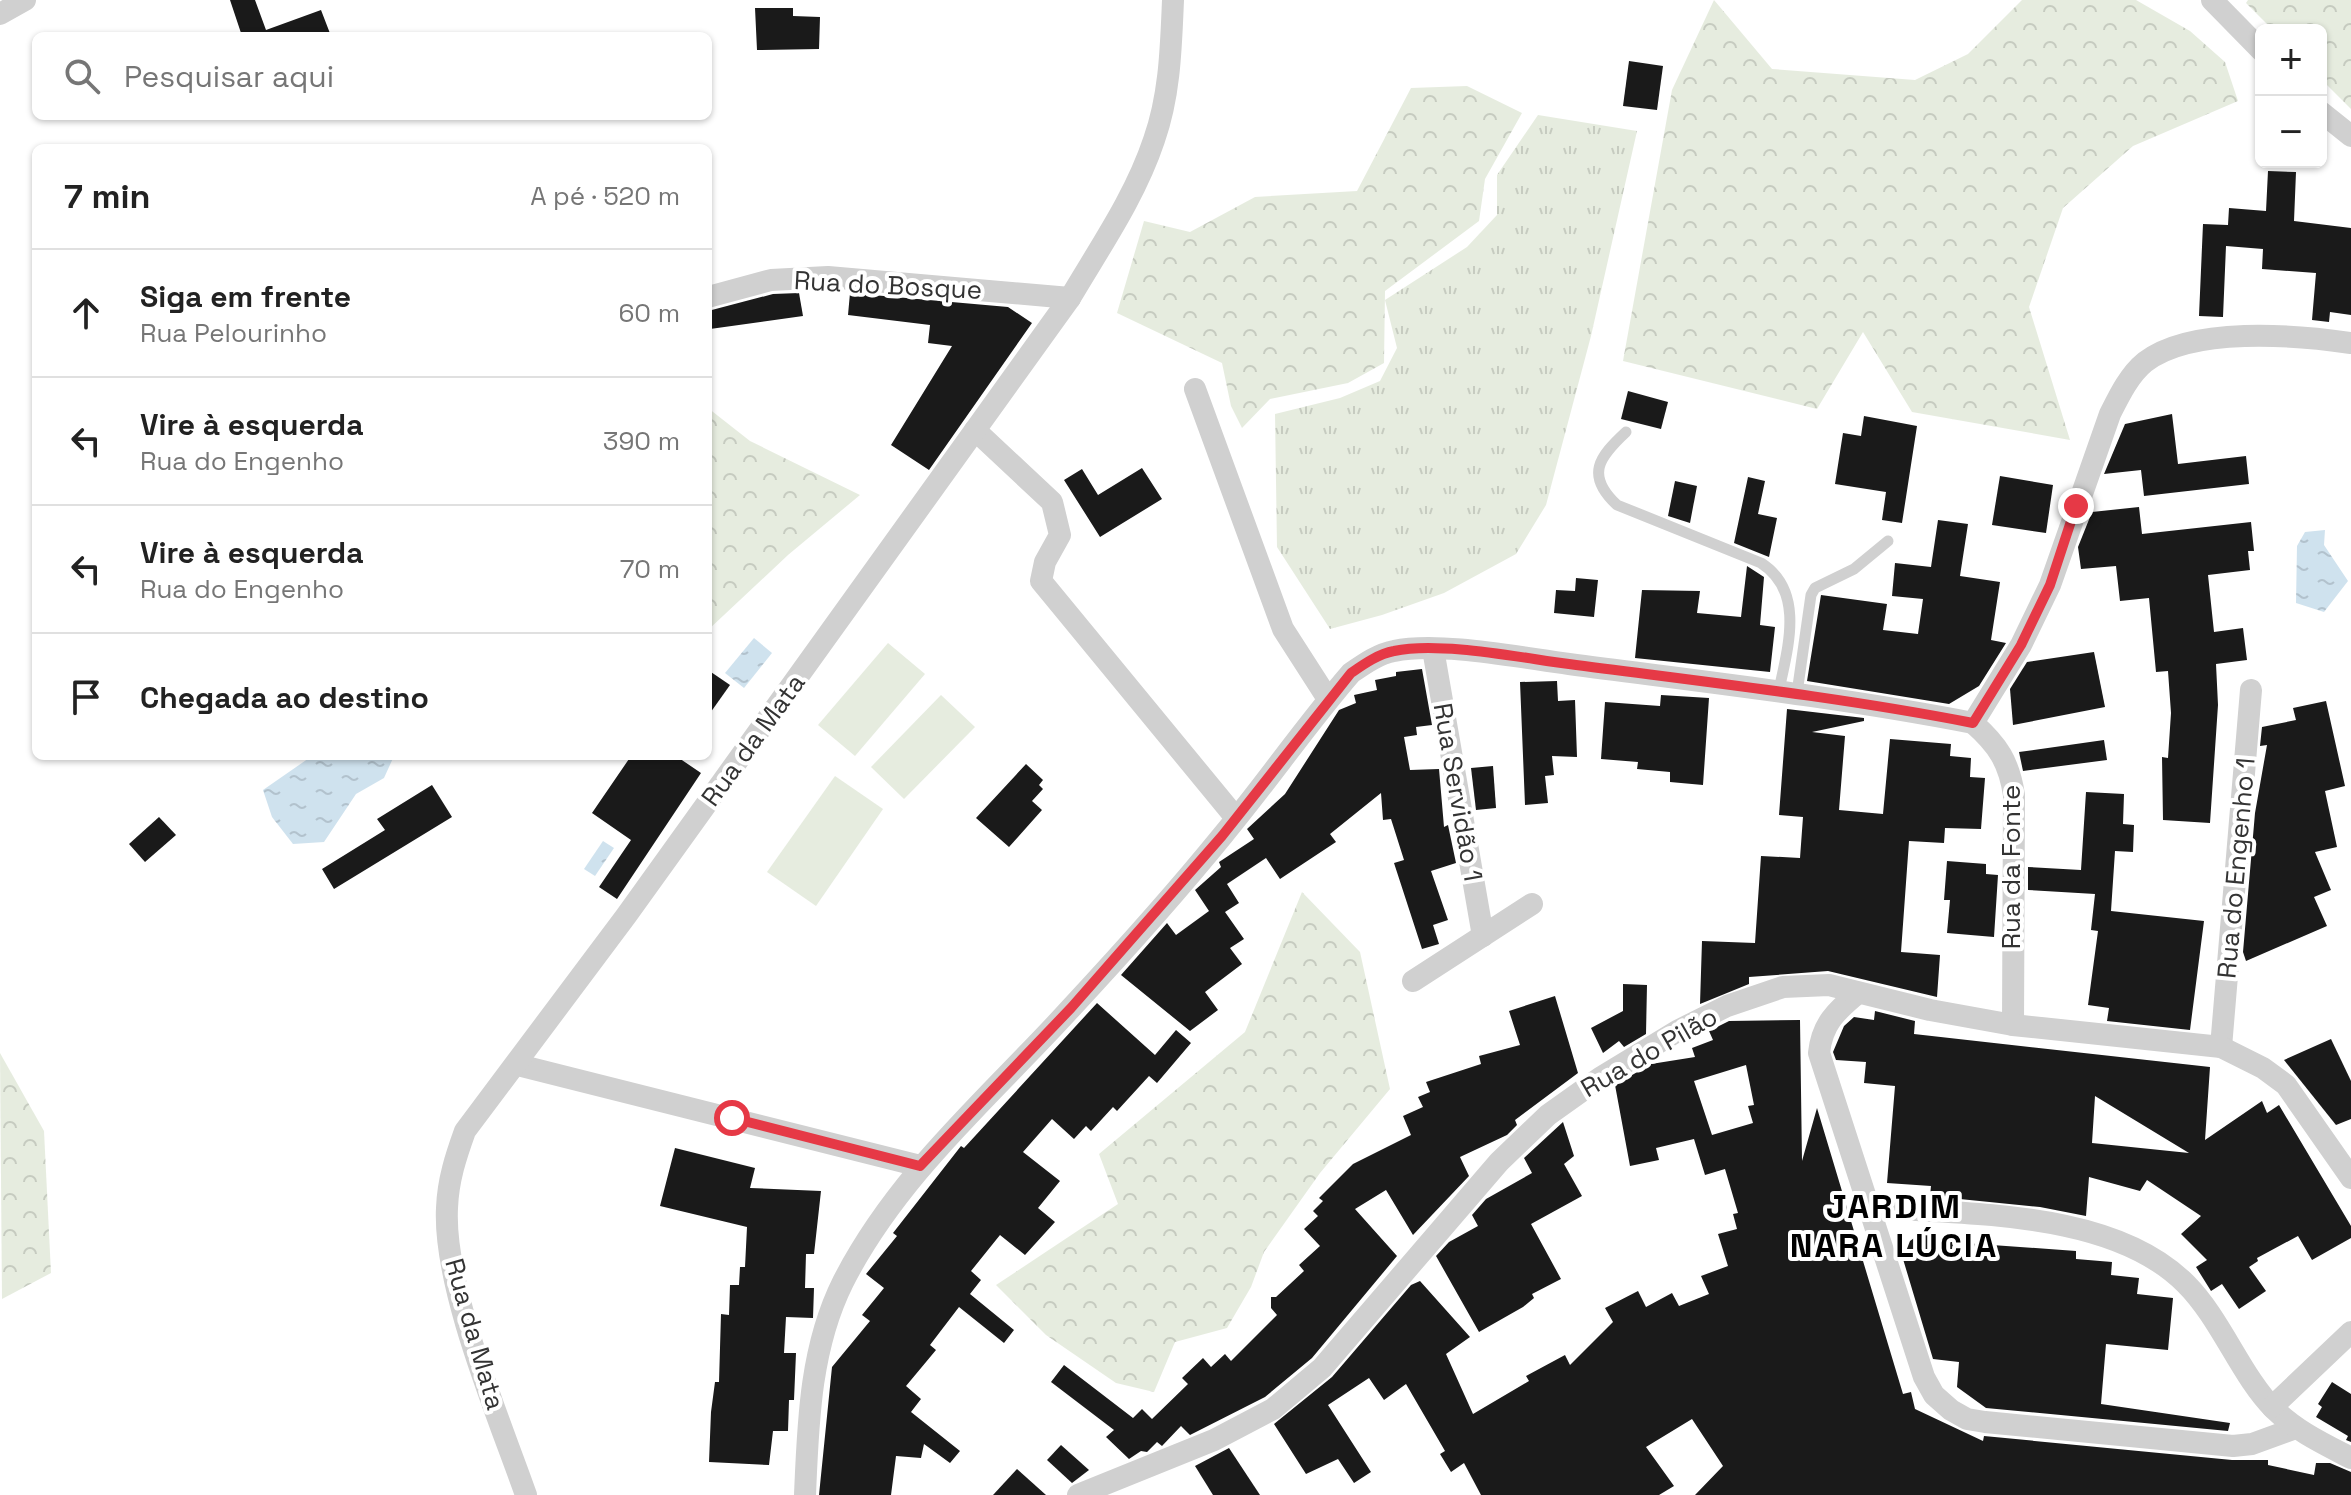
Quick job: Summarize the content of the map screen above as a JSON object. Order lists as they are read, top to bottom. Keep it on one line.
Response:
{"streets":{"street":["Rua do Bosque","Rua da Mata","Rua Servidão 1","Rua da Fonte","Rua do Engenho 1","Rua do Pilão"]},"crossings":[["Rua do Bosque","Rua da Mata"],["Rua da Fonte","Rua do Pilão"],["Rua do Engenho 1","Rua do Pilão"]],"districts":["JARDIM NARA LÚCIA"],"page":{"map_buttons":["+","−"],"search":"Pesquisar aqui","heading":["7 min","A pé · 520 m"],"list":[["Siga em frente","Rua Pelourinho","60 m"],["Vire à esquerda","Rua do Engenho","390 m"],["Vire à esquerda","Rua do Engenho","70 m"],"Chegada ao destino"]}}
